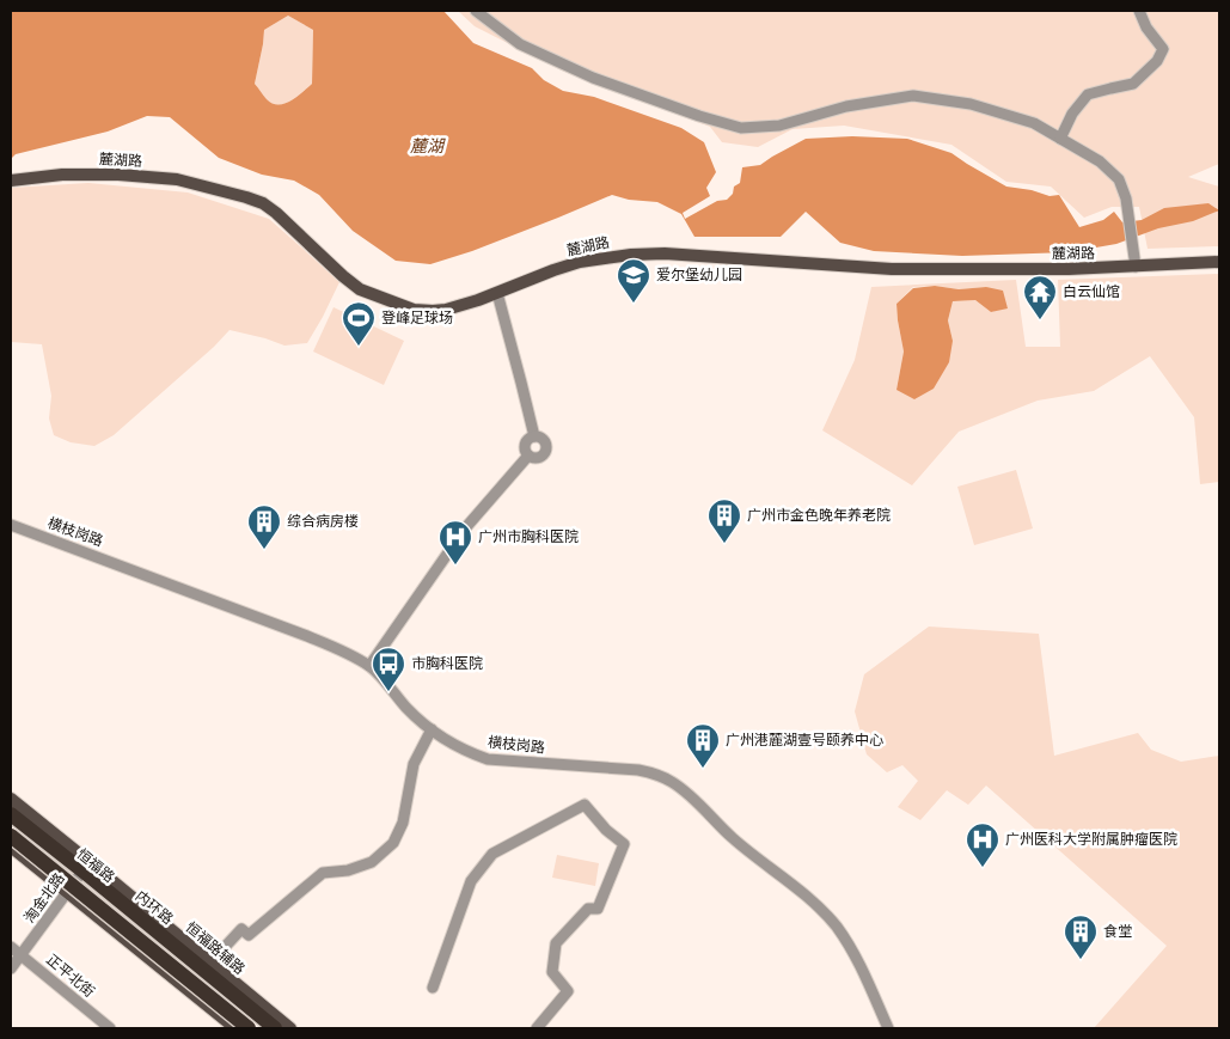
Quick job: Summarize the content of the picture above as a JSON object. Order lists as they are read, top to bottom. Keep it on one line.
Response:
{"streets":{"highway":["内环路"],"main road":["麓湖路","恒福路","恒福路辅路"],"street":["横枝岗路","淘金北路","正平北街"]},"crossings":[["恒福路","淘金北路"],["恒福路","内环路"],["淘金北路","正平北街"]],"water":["麓湖"],"places":{"school or university":["爱尔堡幼儿园"],"temple":["白云仙馆"],"sports":["登峰足球场"],"building":["广州市金色晚年养老院","综合病房楼","广州港麓湖壹号颐养中心","食堂"],"hospital":["广州市胸科医院","广州医科大学附属肿瘤医院"],"bus stop":["市胸科医院"]}}
